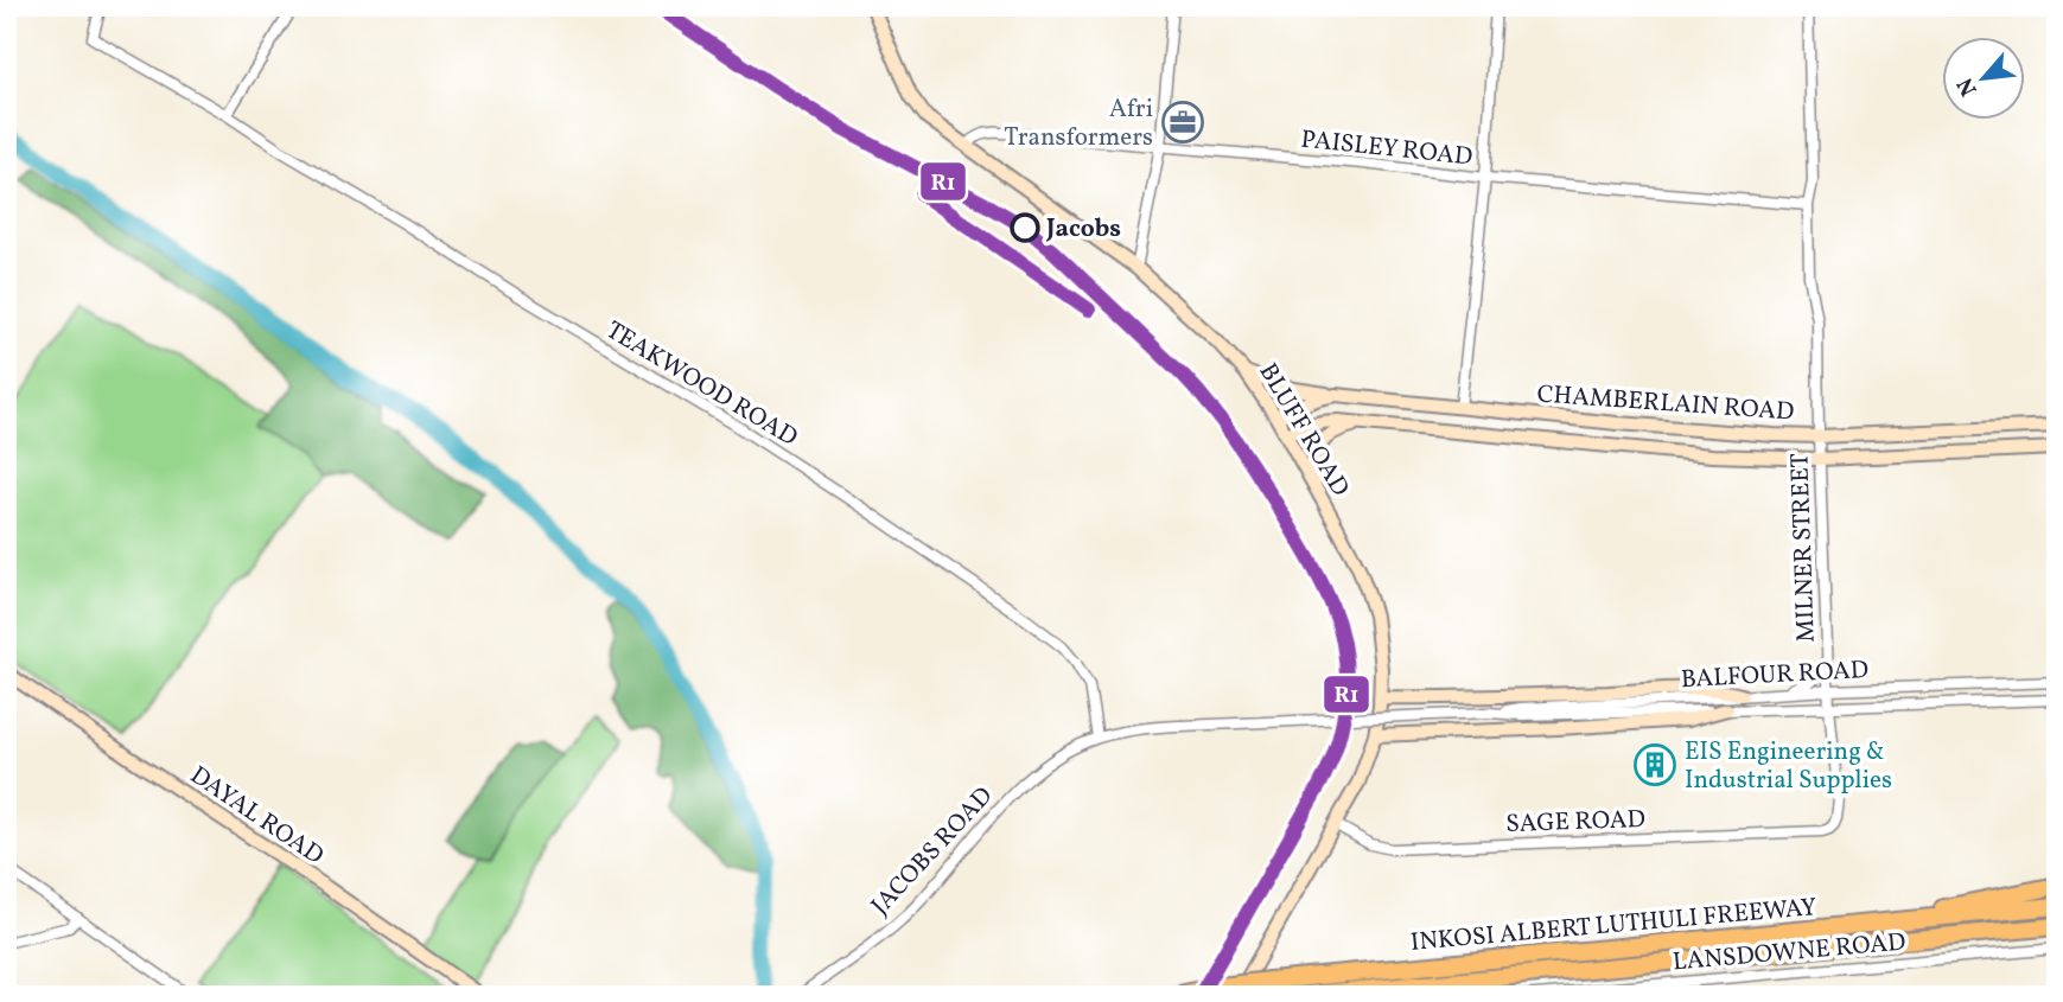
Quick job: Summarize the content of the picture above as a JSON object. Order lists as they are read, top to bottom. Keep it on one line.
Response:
{"streets":{"highway":["INKOSI ALBERT LUTHULI FREEWAY"],"main road":["CHAMBERLAIN ROAD","BLUFF ROAD","DAYAL ROAD"],"street":["PAISLEY ROAD","TEAKWOOD ROAD","MILNER STREET","BALFOUR ROAD","SAGE ROAD","JACOBS ROAD","LANSDOWNE ROAD"]},"crossings":[["PAISLEY ROAD","BLUFF ROAD"],["PAISLEY ROAD","MILNER STREET"],["TEAKWOOD ROAD","BALFOUR ROAD"],["TEAKWOOD ROAD","JACOBS ROAD"],["CHAMBERLAIN ROAD","BLUFF ROAD"],["CHAMBERLAIN ROAD","MILNER STREET"],["BLUFF ROAD","SAGE ROAD"],["MILNER STREET","BALFOUR ROAD"],["MILNER STREET","SAGE ROAD"],["BALFOUR ROAD","JACOBS ROAD"]],"places":{"office":["Afri Transformers"],"other":["Jacobs"],"building":["EIS Engineering & Industrial Supplies"]},"lines":["transit line R1"],"north":"bottom left"}
